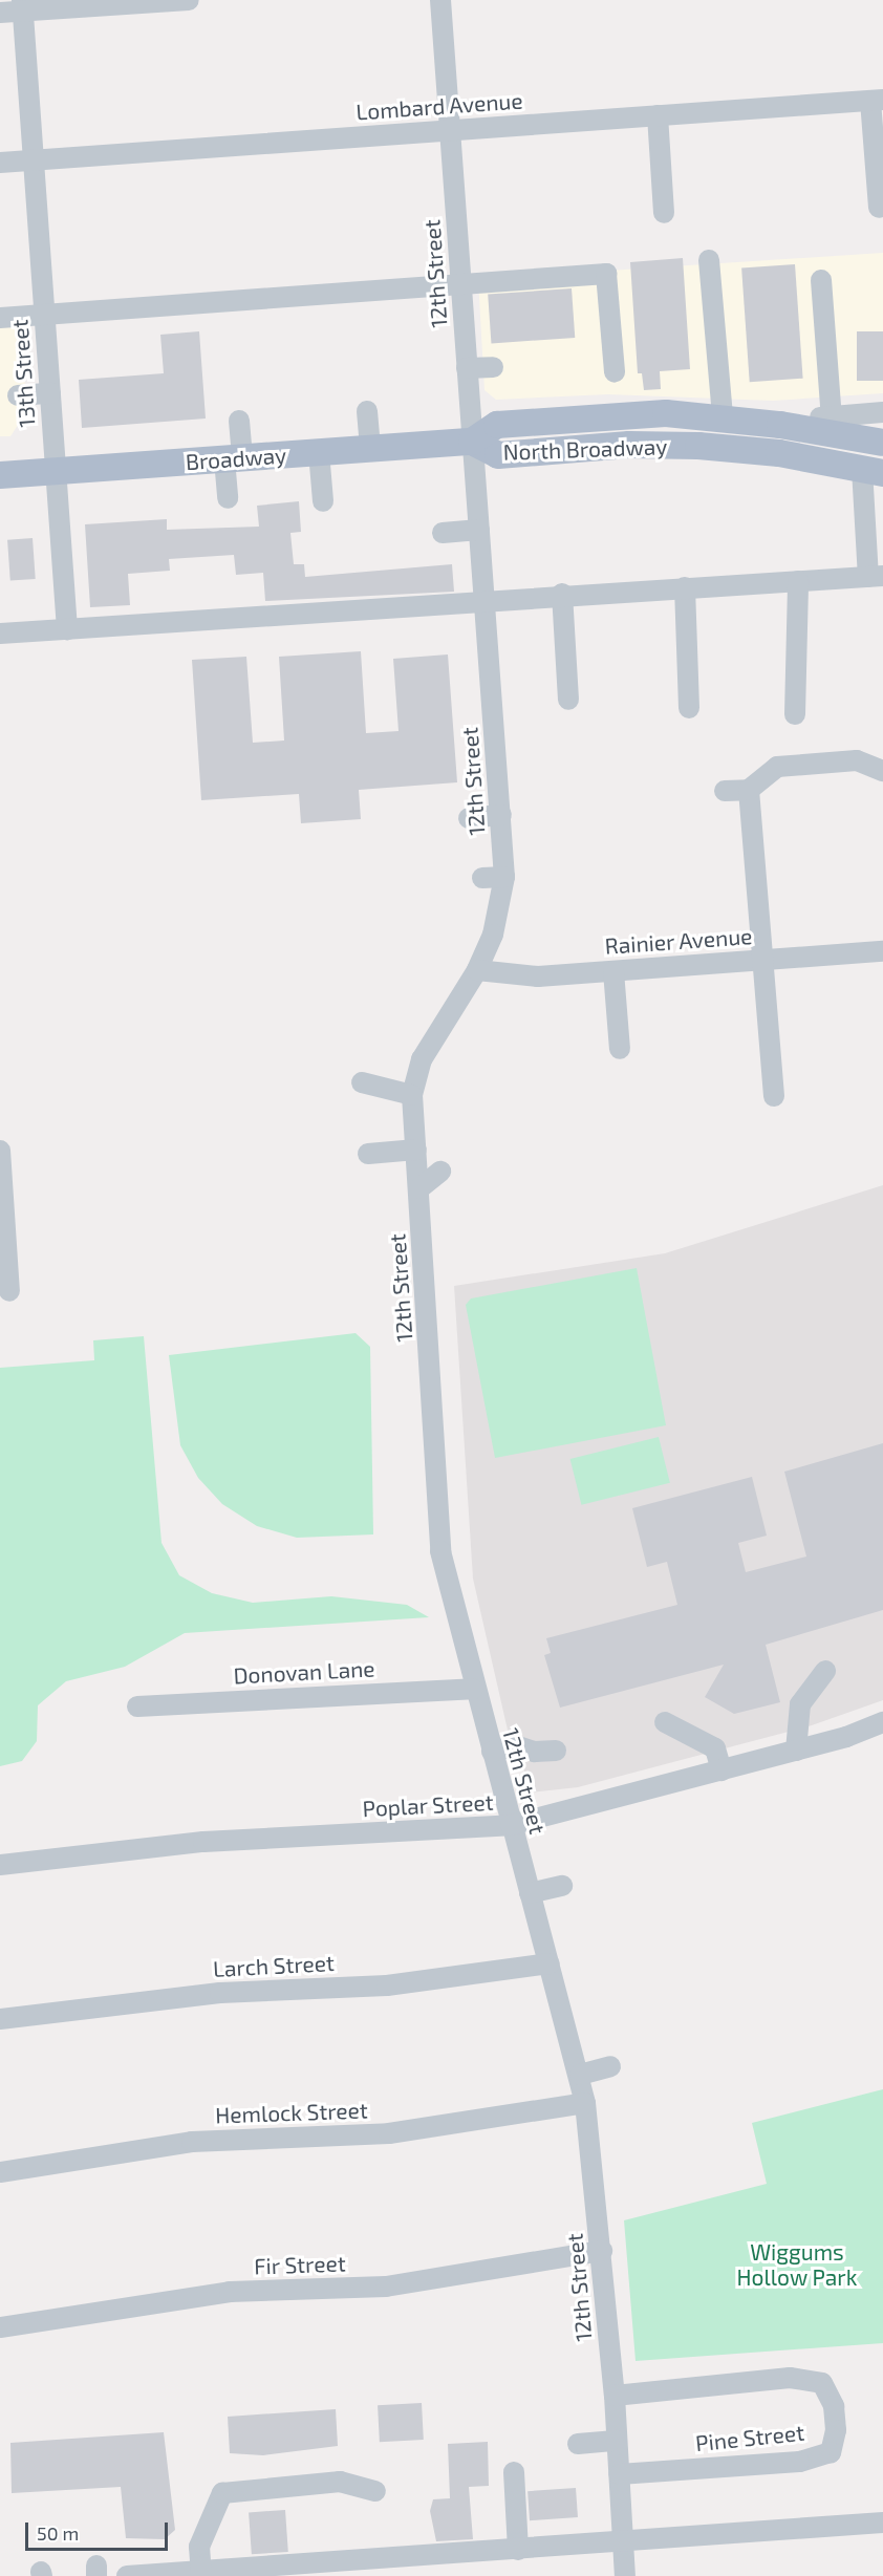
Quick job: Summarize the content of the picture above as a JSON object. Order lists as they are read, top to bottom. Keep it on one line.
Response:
{"streets":{"main road":["North Broadway","Broadway"],"street":["Lombard Avenue","12th Street","13th Street","Rainier Avenue","Donovan Lane","Poplar Street","Larch Street","Hemlock Street","Fir Street","Pine Street"]},"crossings":[["Lombard Avenue","12th Street"],["Lombard Avenue","13th Street"],["12th Street","North Broadway"],["12th Street","Broadway"],["12th Street","Rainier Avenue"],["12th Street","Donovan Lane"],["12th Street","Poplar Street"],["12th Street","Larch Street"],["12th Street","Hemlock Street"],["12th Street","Fir Street"],["12th Street","Pine Street"],["13th Street","Broadway"],["North Broadway","Broadway"]],"parks":["Wiggums Hollow Park"],"scale_bar":"50 m"}
